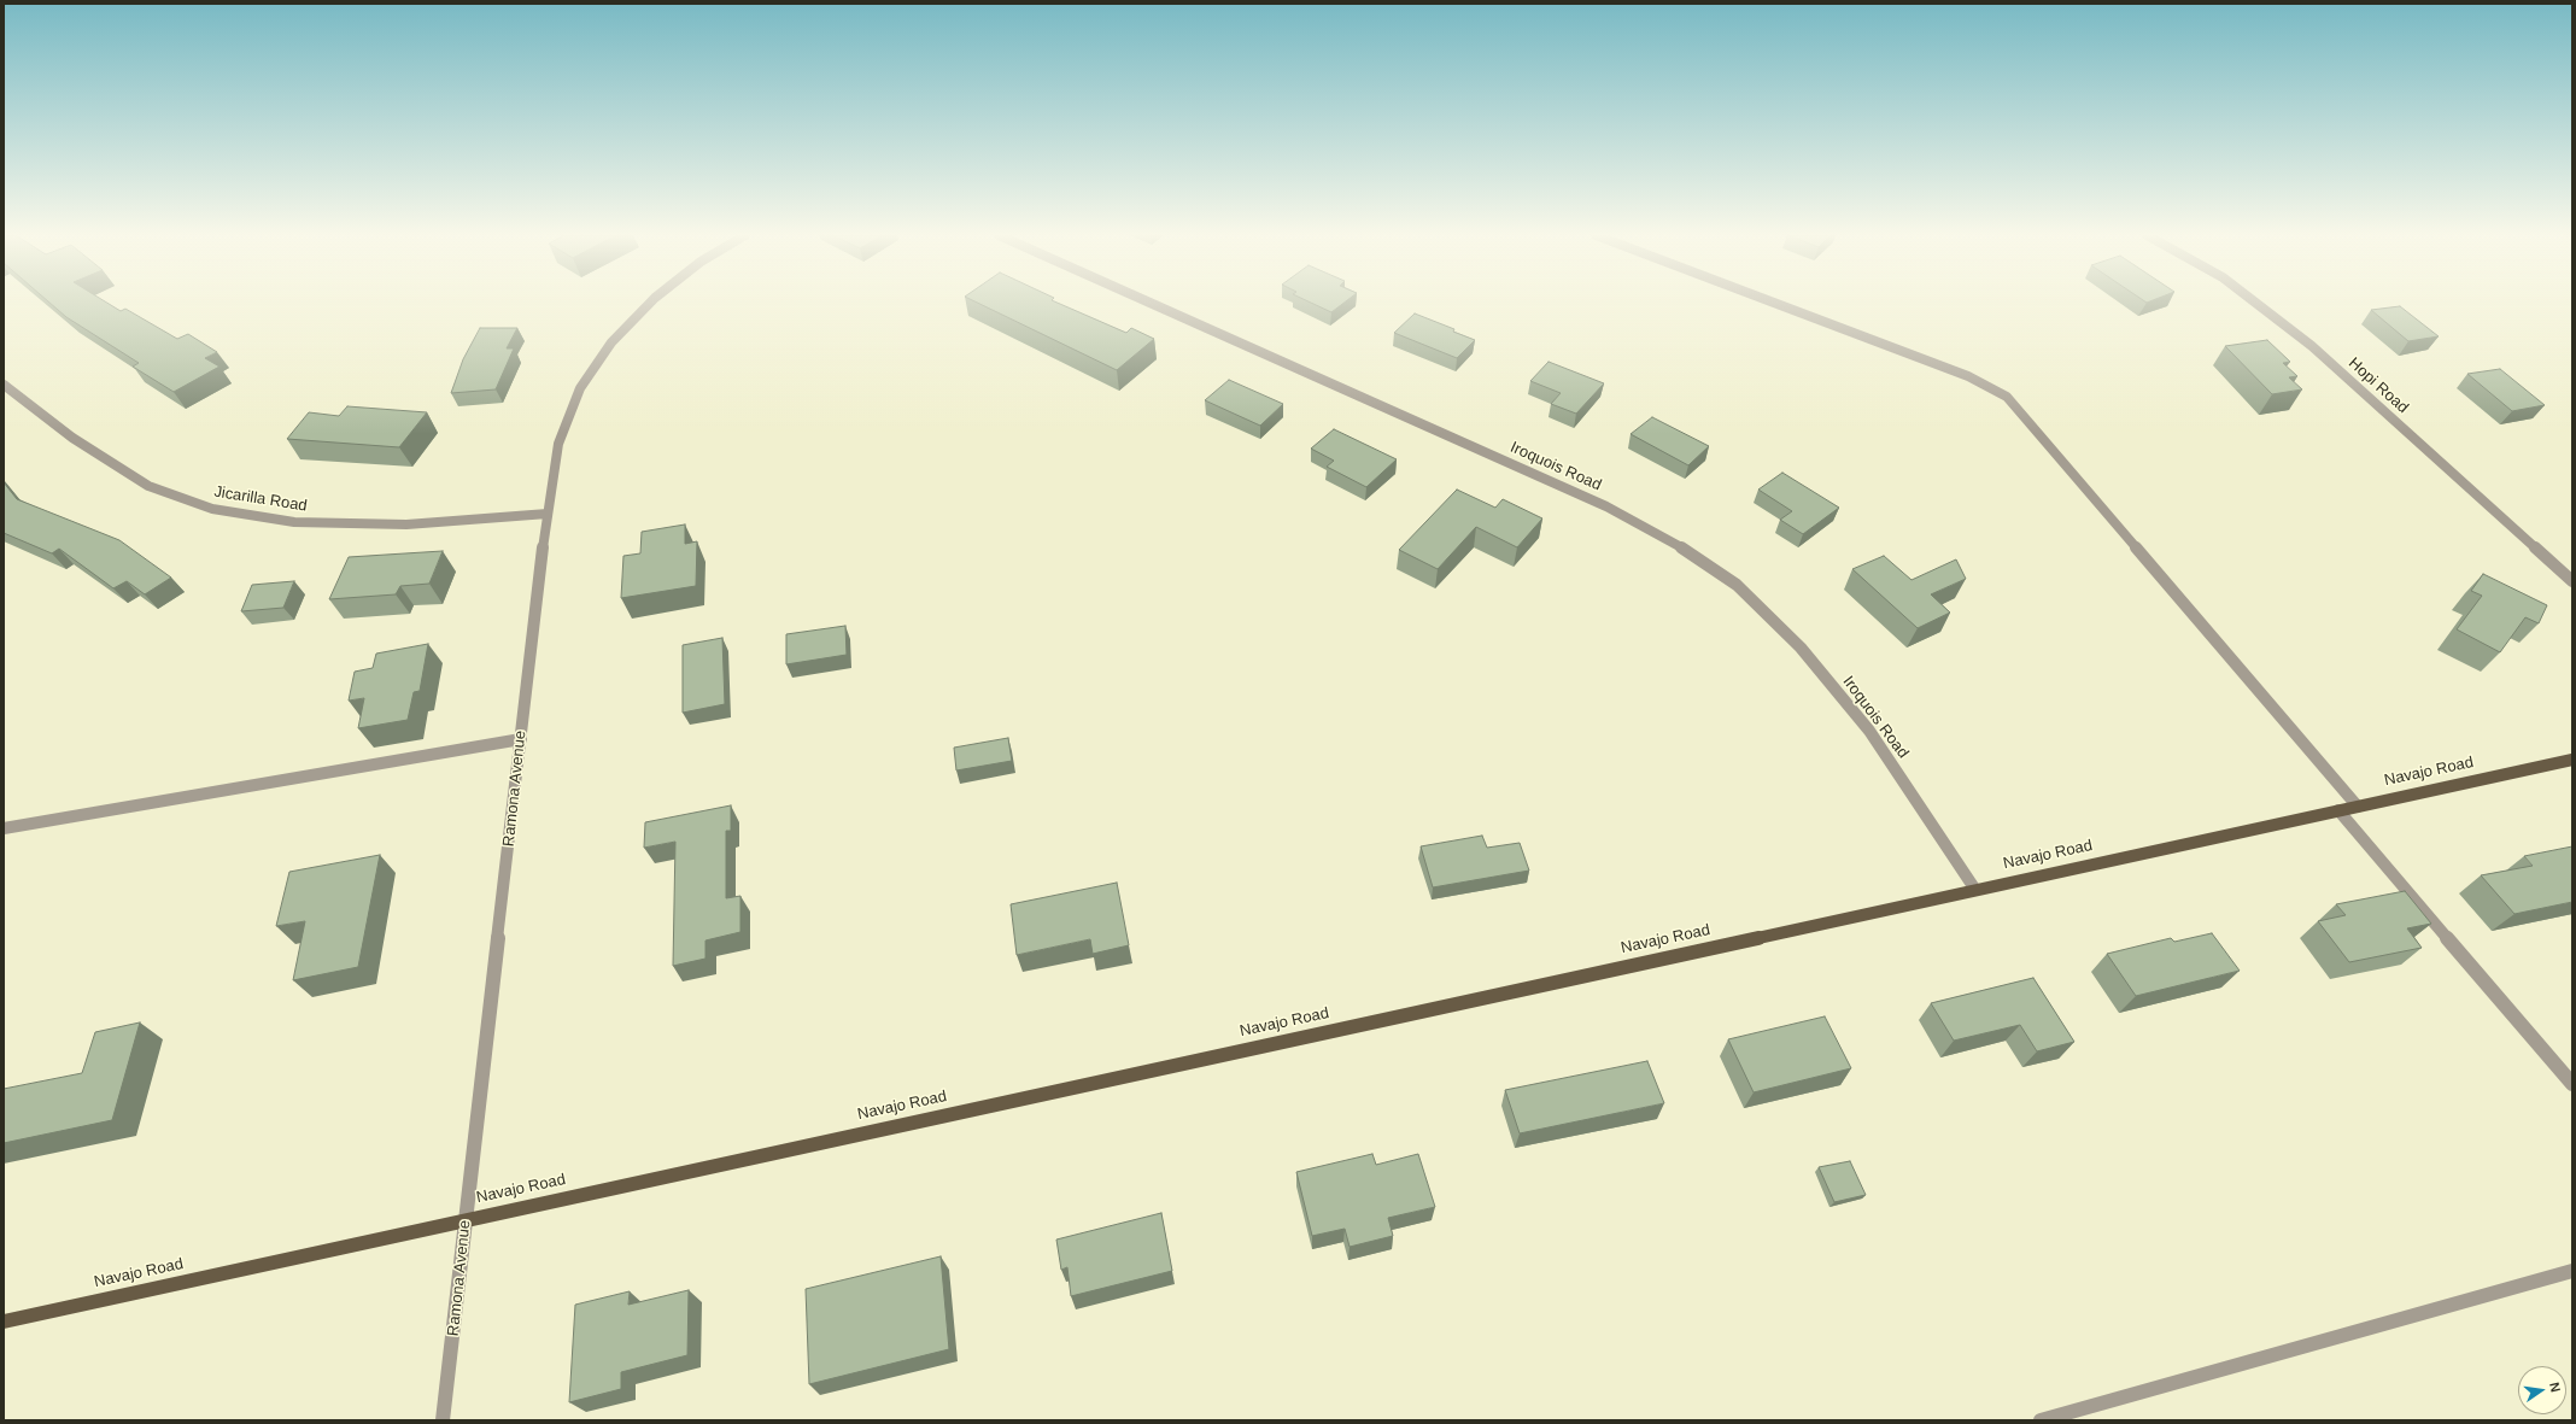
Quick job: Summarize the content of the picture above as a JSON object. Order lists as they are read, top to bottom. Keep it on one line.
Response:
{"streets":{"main road":["Navajo Road"],"street":["Hopi Road","Iroquois Road","Jicarilla Road","Ramona Avenue"]},"crossings":[["Iroquois Road","Navajo Road"],["Jicarilla Road","Ramona Avenue"],["Navajo Road","Ramona Avenue"]],"north":"right"}
